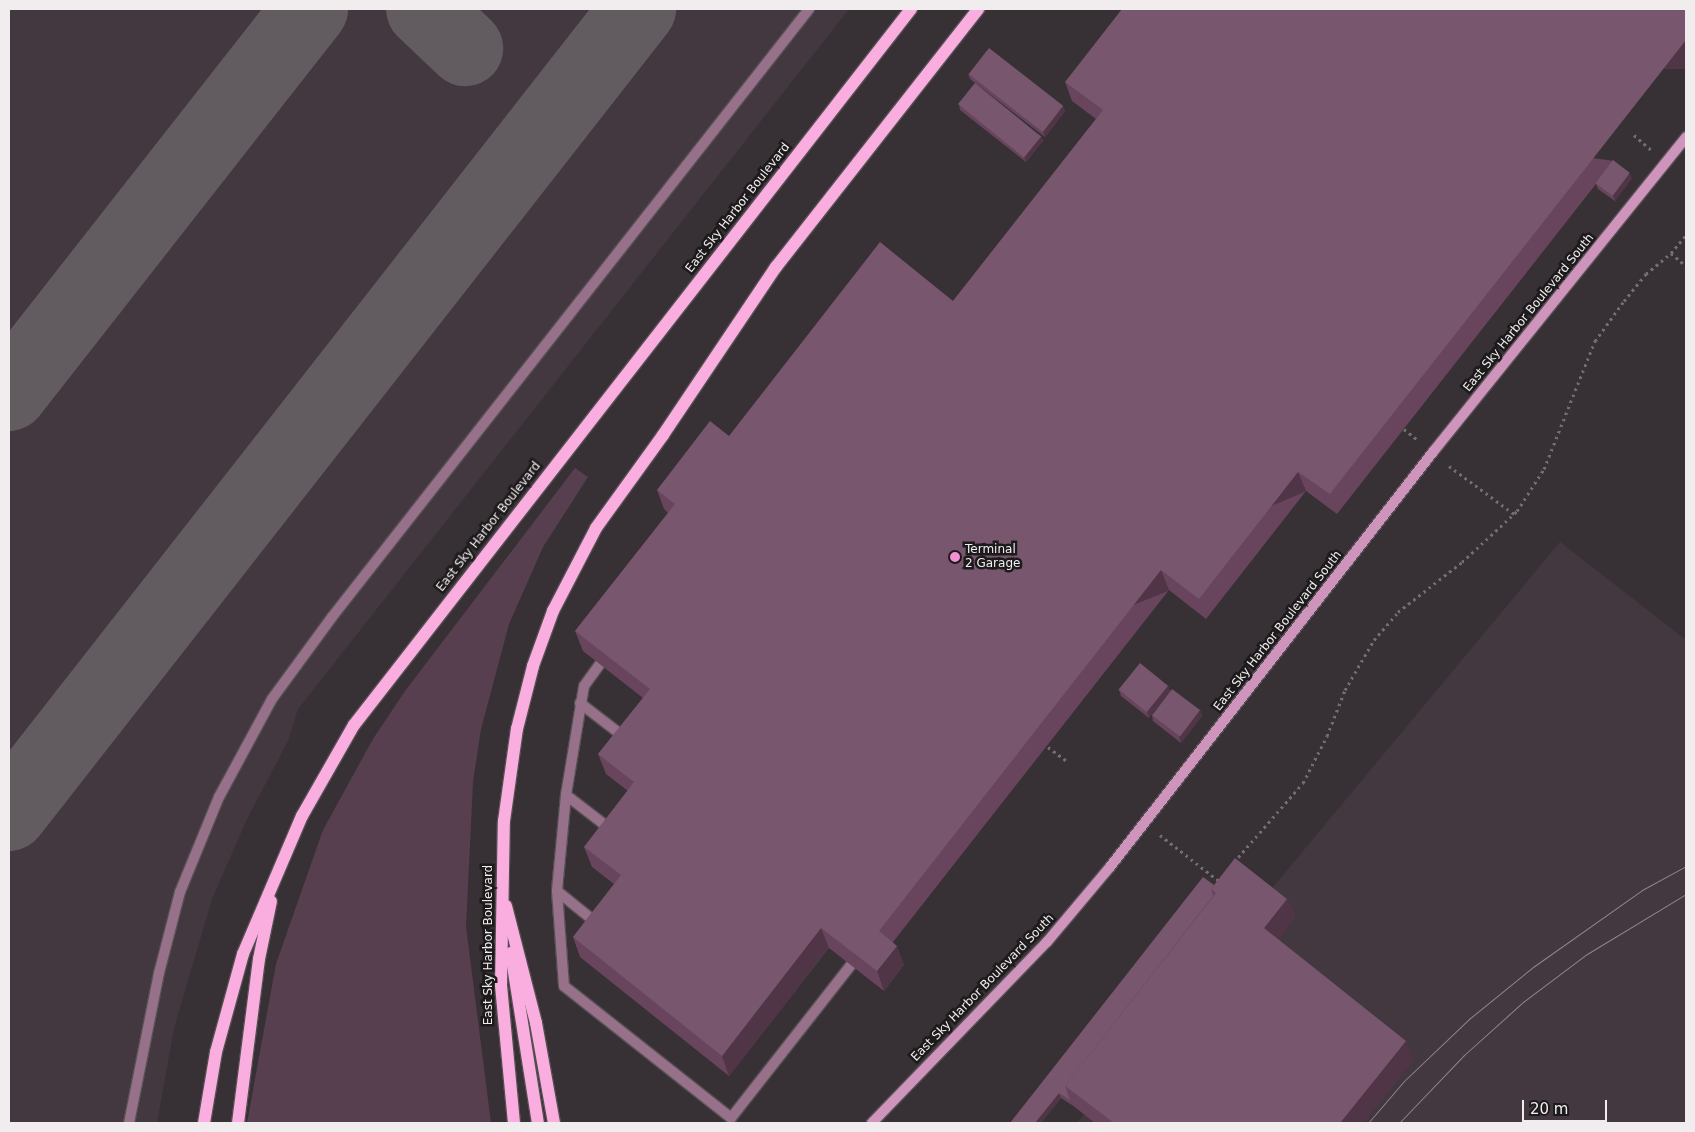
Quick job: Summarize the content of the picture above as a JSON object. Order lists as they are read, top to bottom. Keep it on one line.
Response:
{"streets":{"main road":["East Sky Harbor Boulevard"],"street":["East Sky Harbor Boulevard South"]},"places":["Terminal 2 Garage"],"scale_bar":"20 m"}
